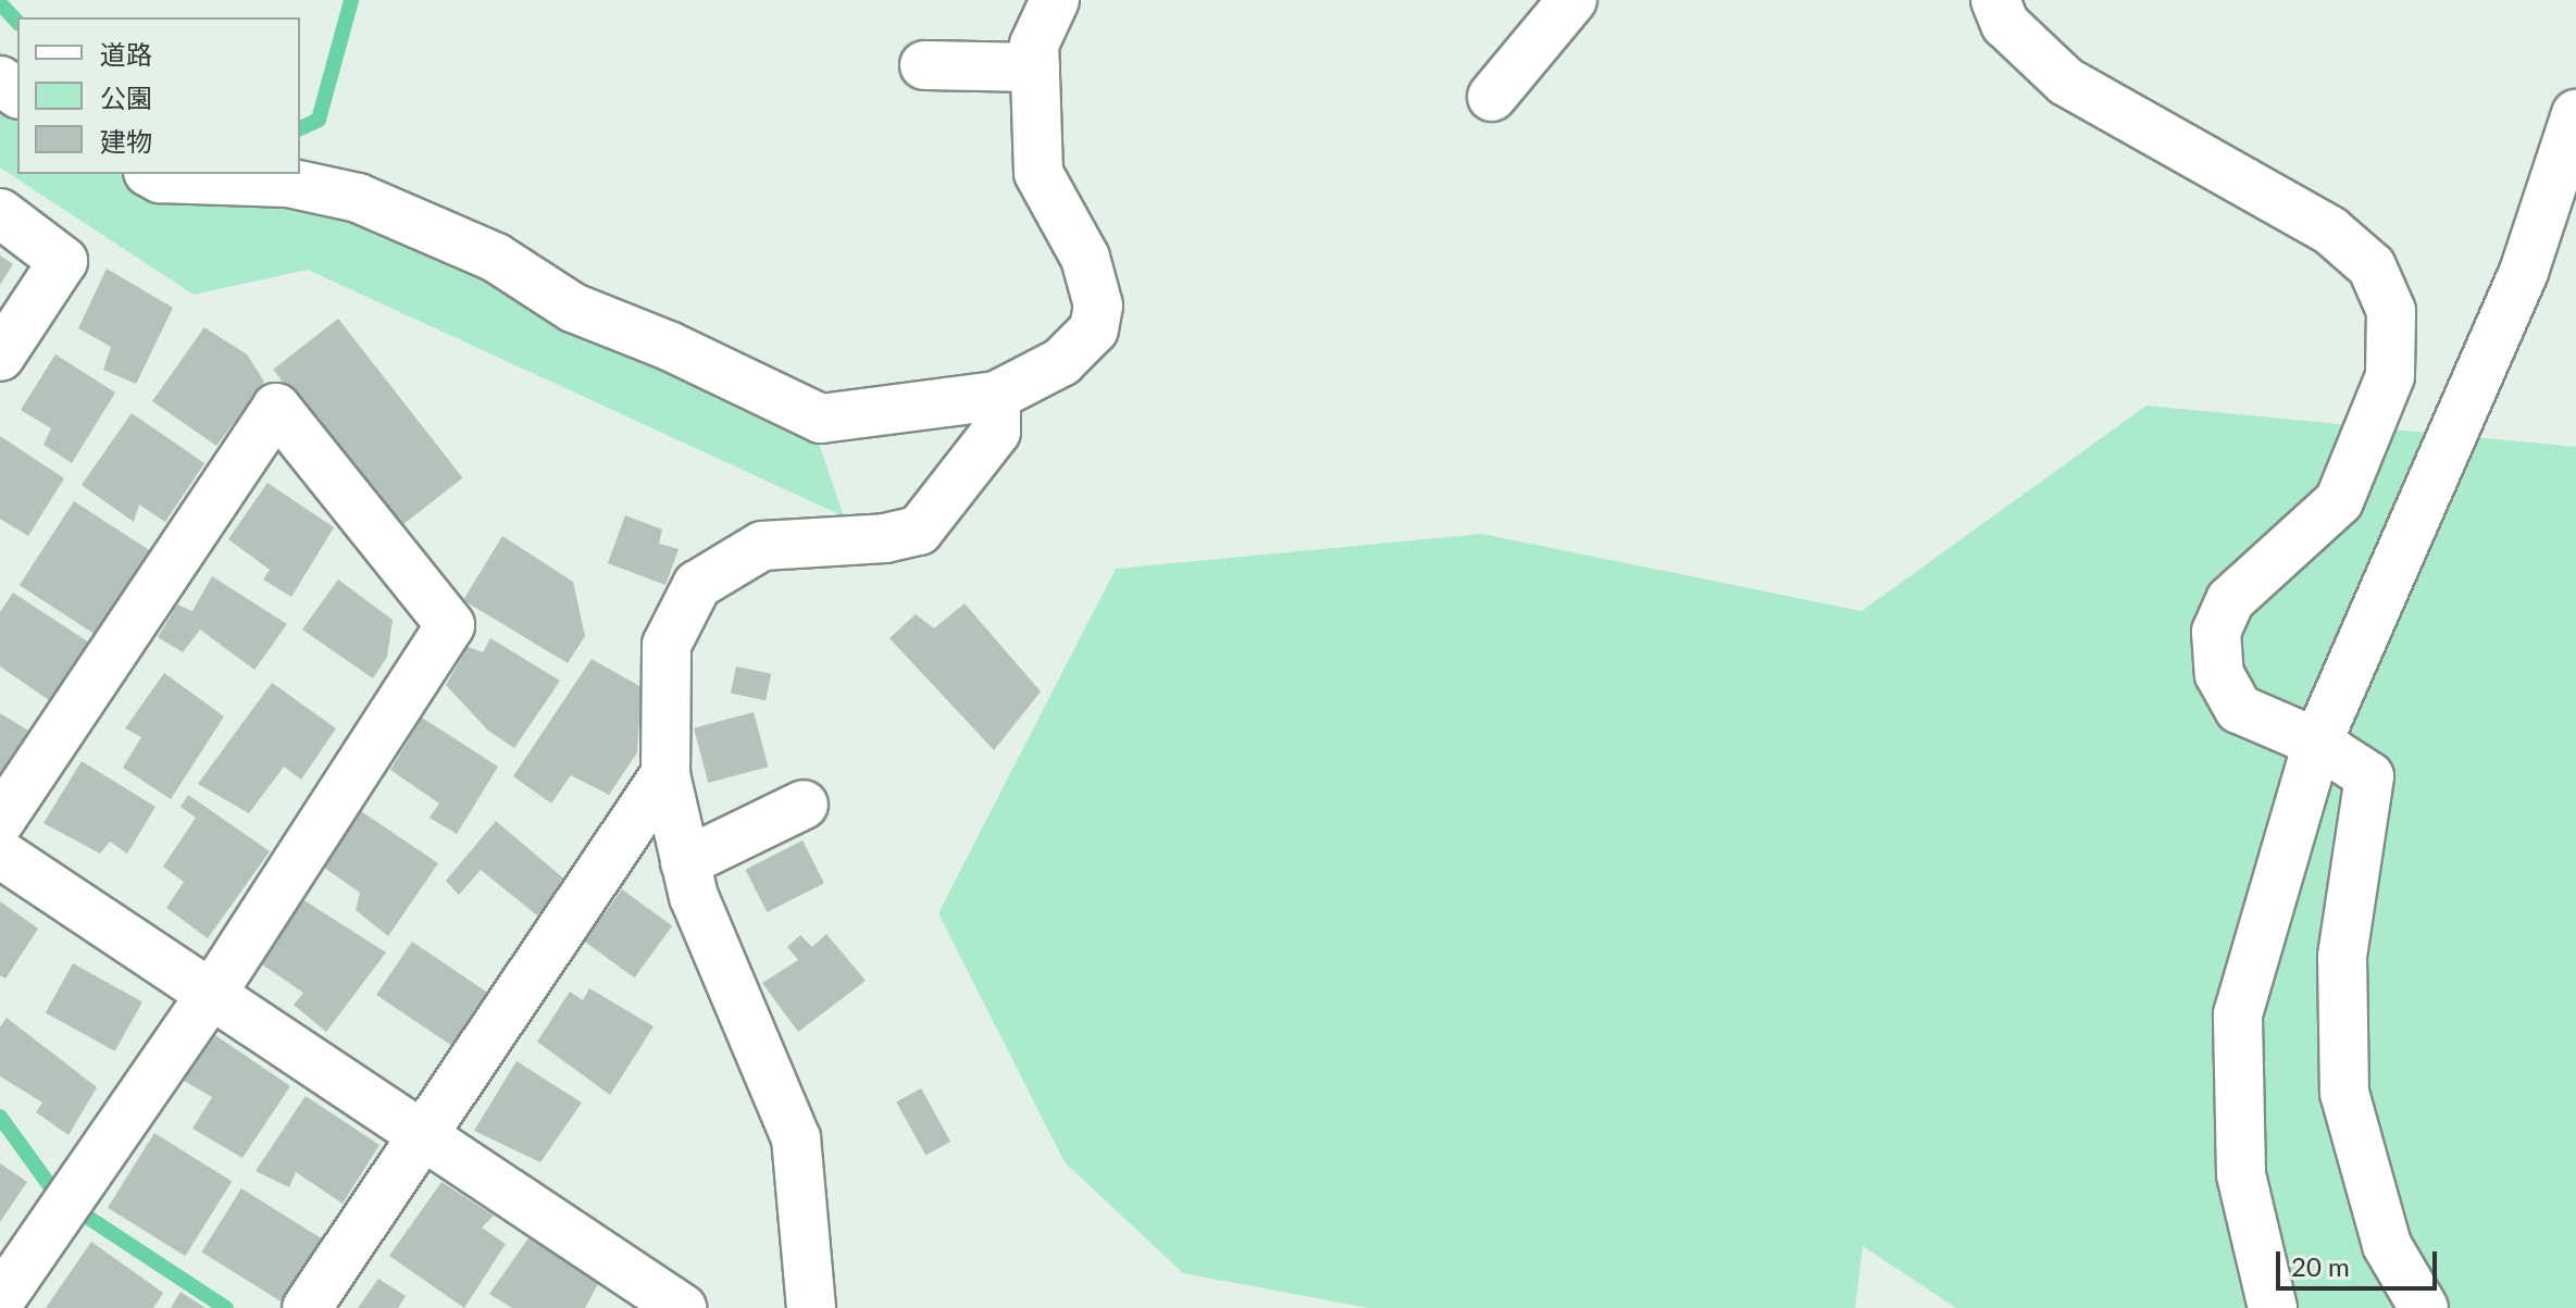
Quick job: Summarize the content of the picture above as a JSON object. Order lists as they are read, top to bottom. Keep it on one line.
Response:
{"legend":["道路","公園","建物"],"scale_bar":"20 m"}
